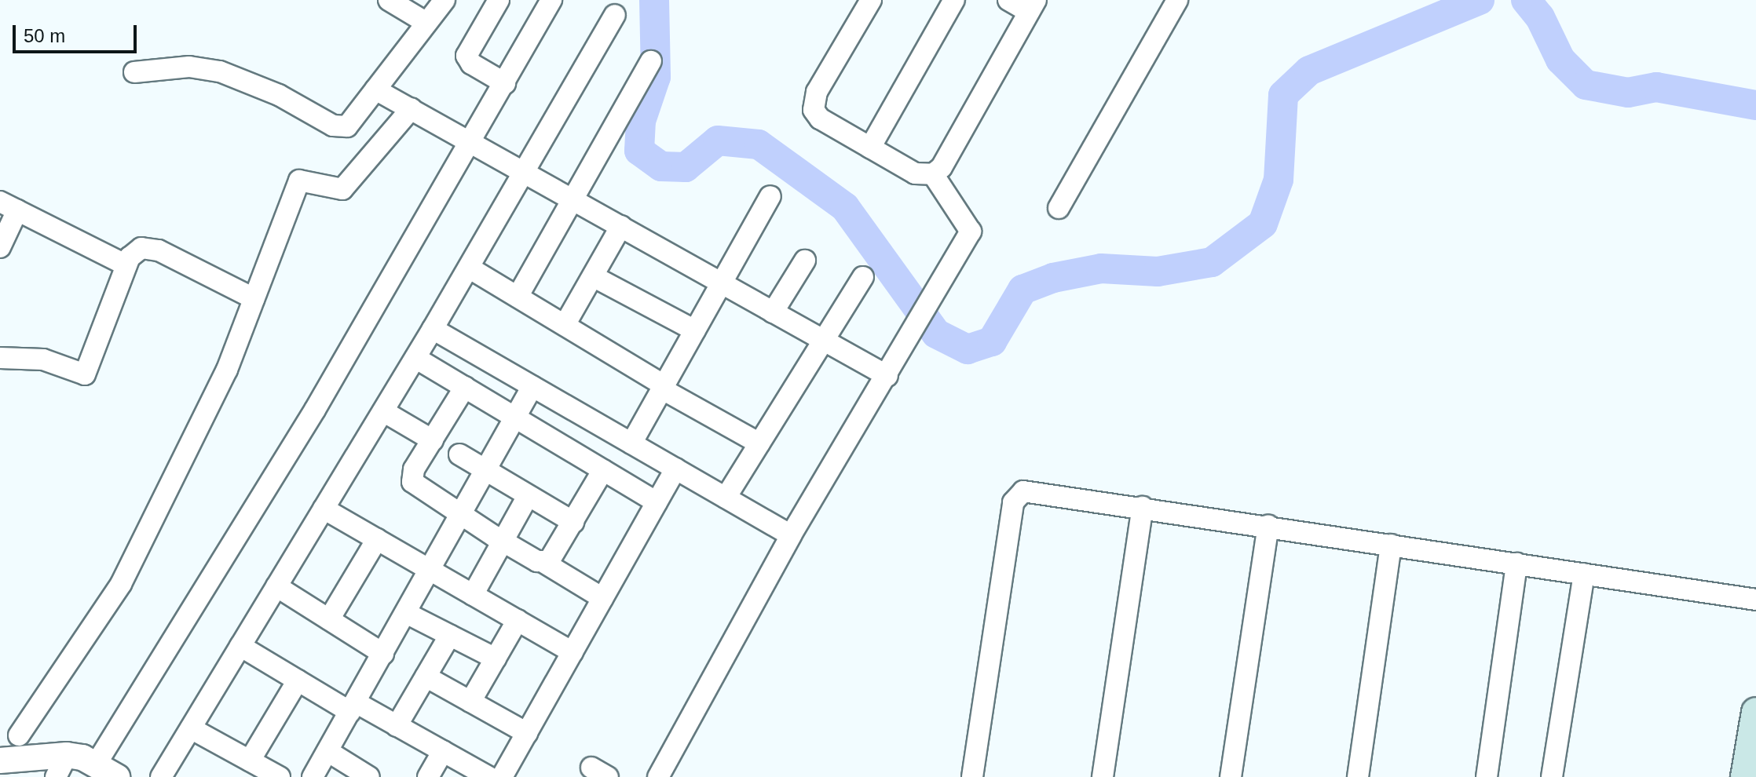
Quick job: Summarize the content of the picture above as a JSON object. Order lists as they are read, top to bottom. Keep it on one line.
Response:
{"scale_bar":"50 m"}
